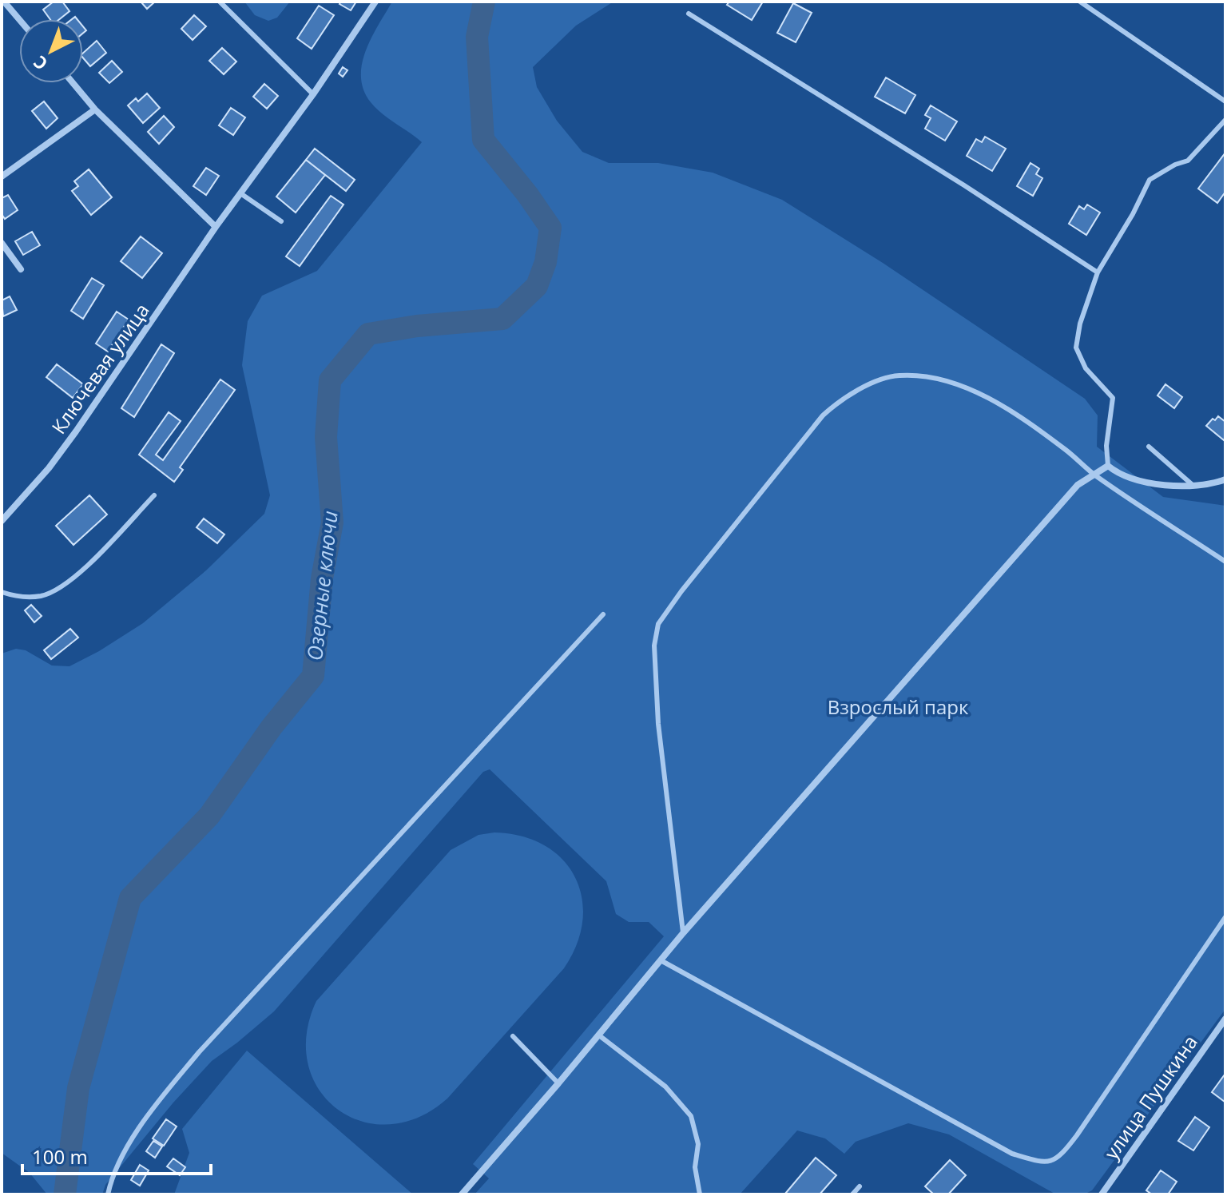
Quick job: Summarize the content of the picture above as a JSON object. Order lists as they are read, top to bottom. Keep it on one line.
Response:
{"streets":{"street":["Ключевая улица","улица Пушкина"]},"water":["Озерные ключи"],"parks":["Взрослый парк"],"scale_bar":"100 m","north":"bottom left"}
